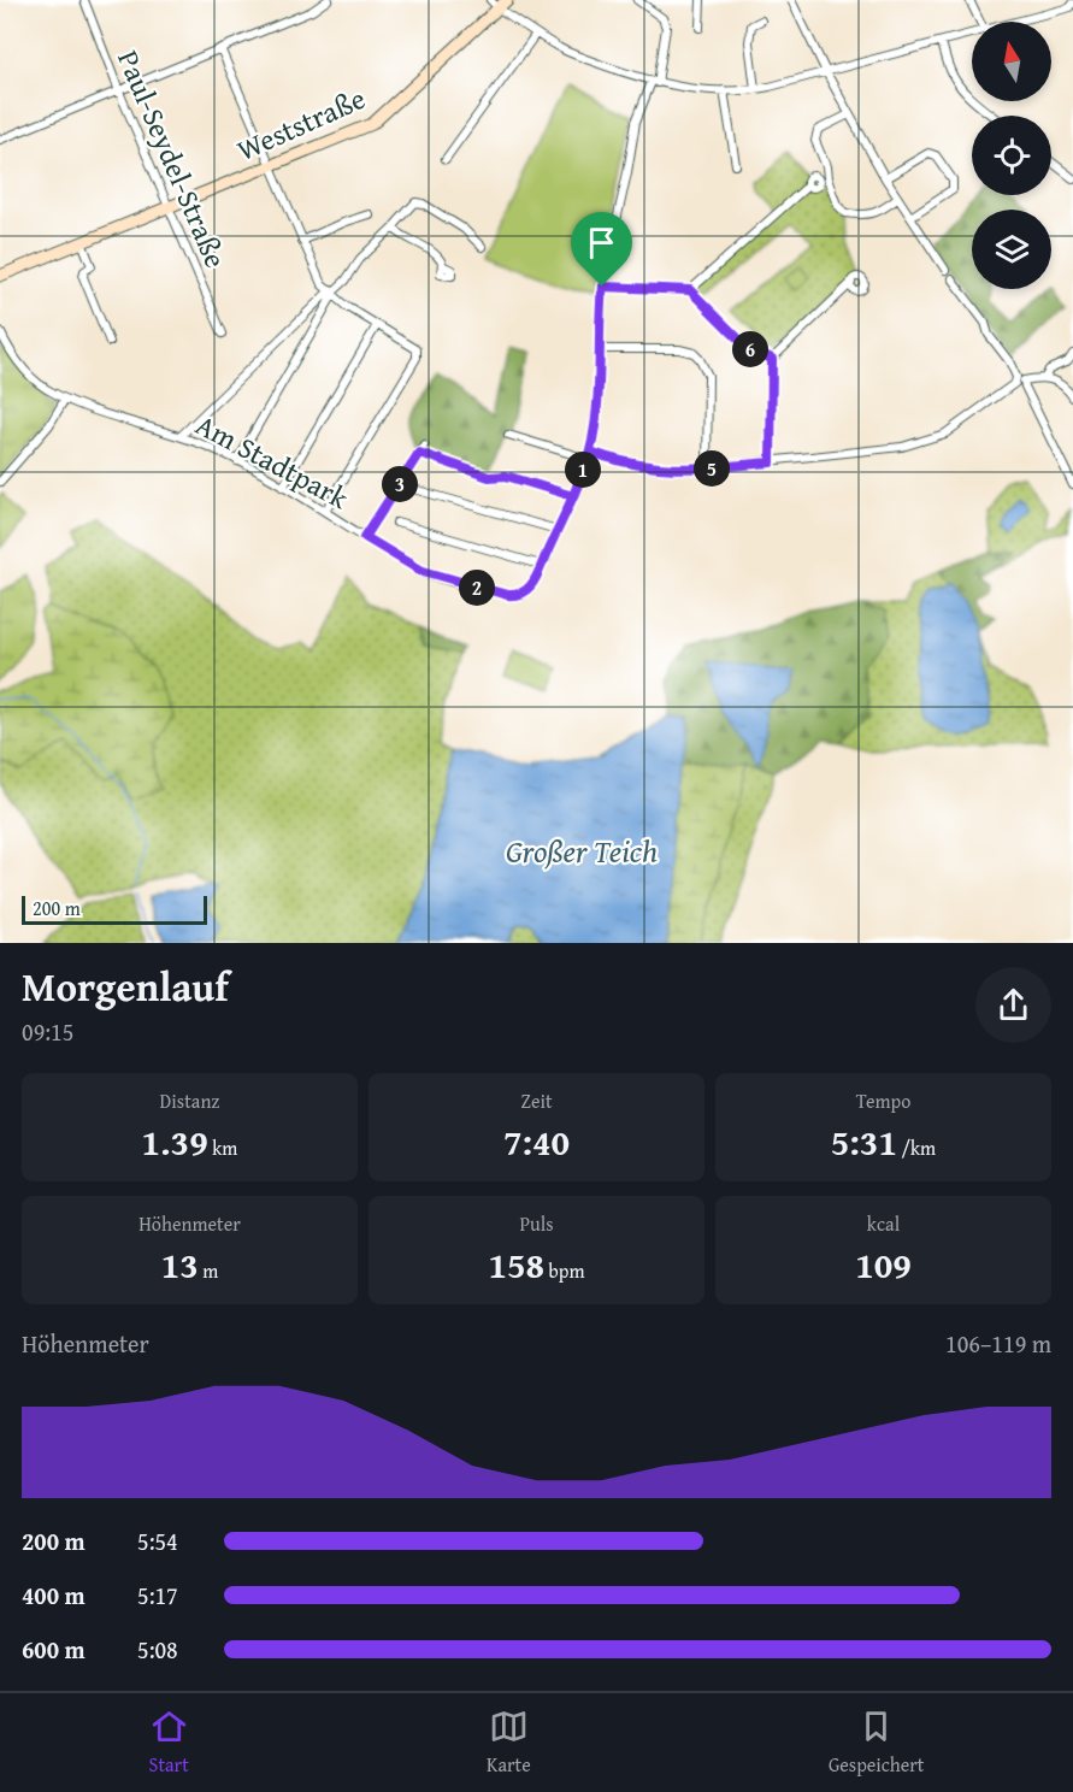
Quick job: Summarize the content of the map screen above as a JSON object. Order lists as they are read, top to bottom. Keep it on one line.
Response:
{"streets":{"main road":["Weststraße"],"street":["Paul-Seydel-Straße","Am Stadtpark"]},"crossings":[["Weststraße","Paul-Seydel-Straße"]],"water":["Großer Teich"],"scale_bar":"200 m","north":"top","page":{"pins":["6","5","1","3","2"],"scale":"200 m","heading":["Morgenlauf","09:15"],"stats":[["Distanz","1.39 km"],["Zeit","7:40"],["Tempo","5:31 /km"],["Höhenmeter","13 m"],["Puls","158 bpm"],["kcal","109"]],"chart":["Höhenmeter","106–119 m"],"list":[{"name":"200 m","note":"5:54"},{"name":"400 m","note":"5:17"},{"name":"600 m","note":"5:08"}],"tabs":["Start","Karte","Gespeichert"]}}
